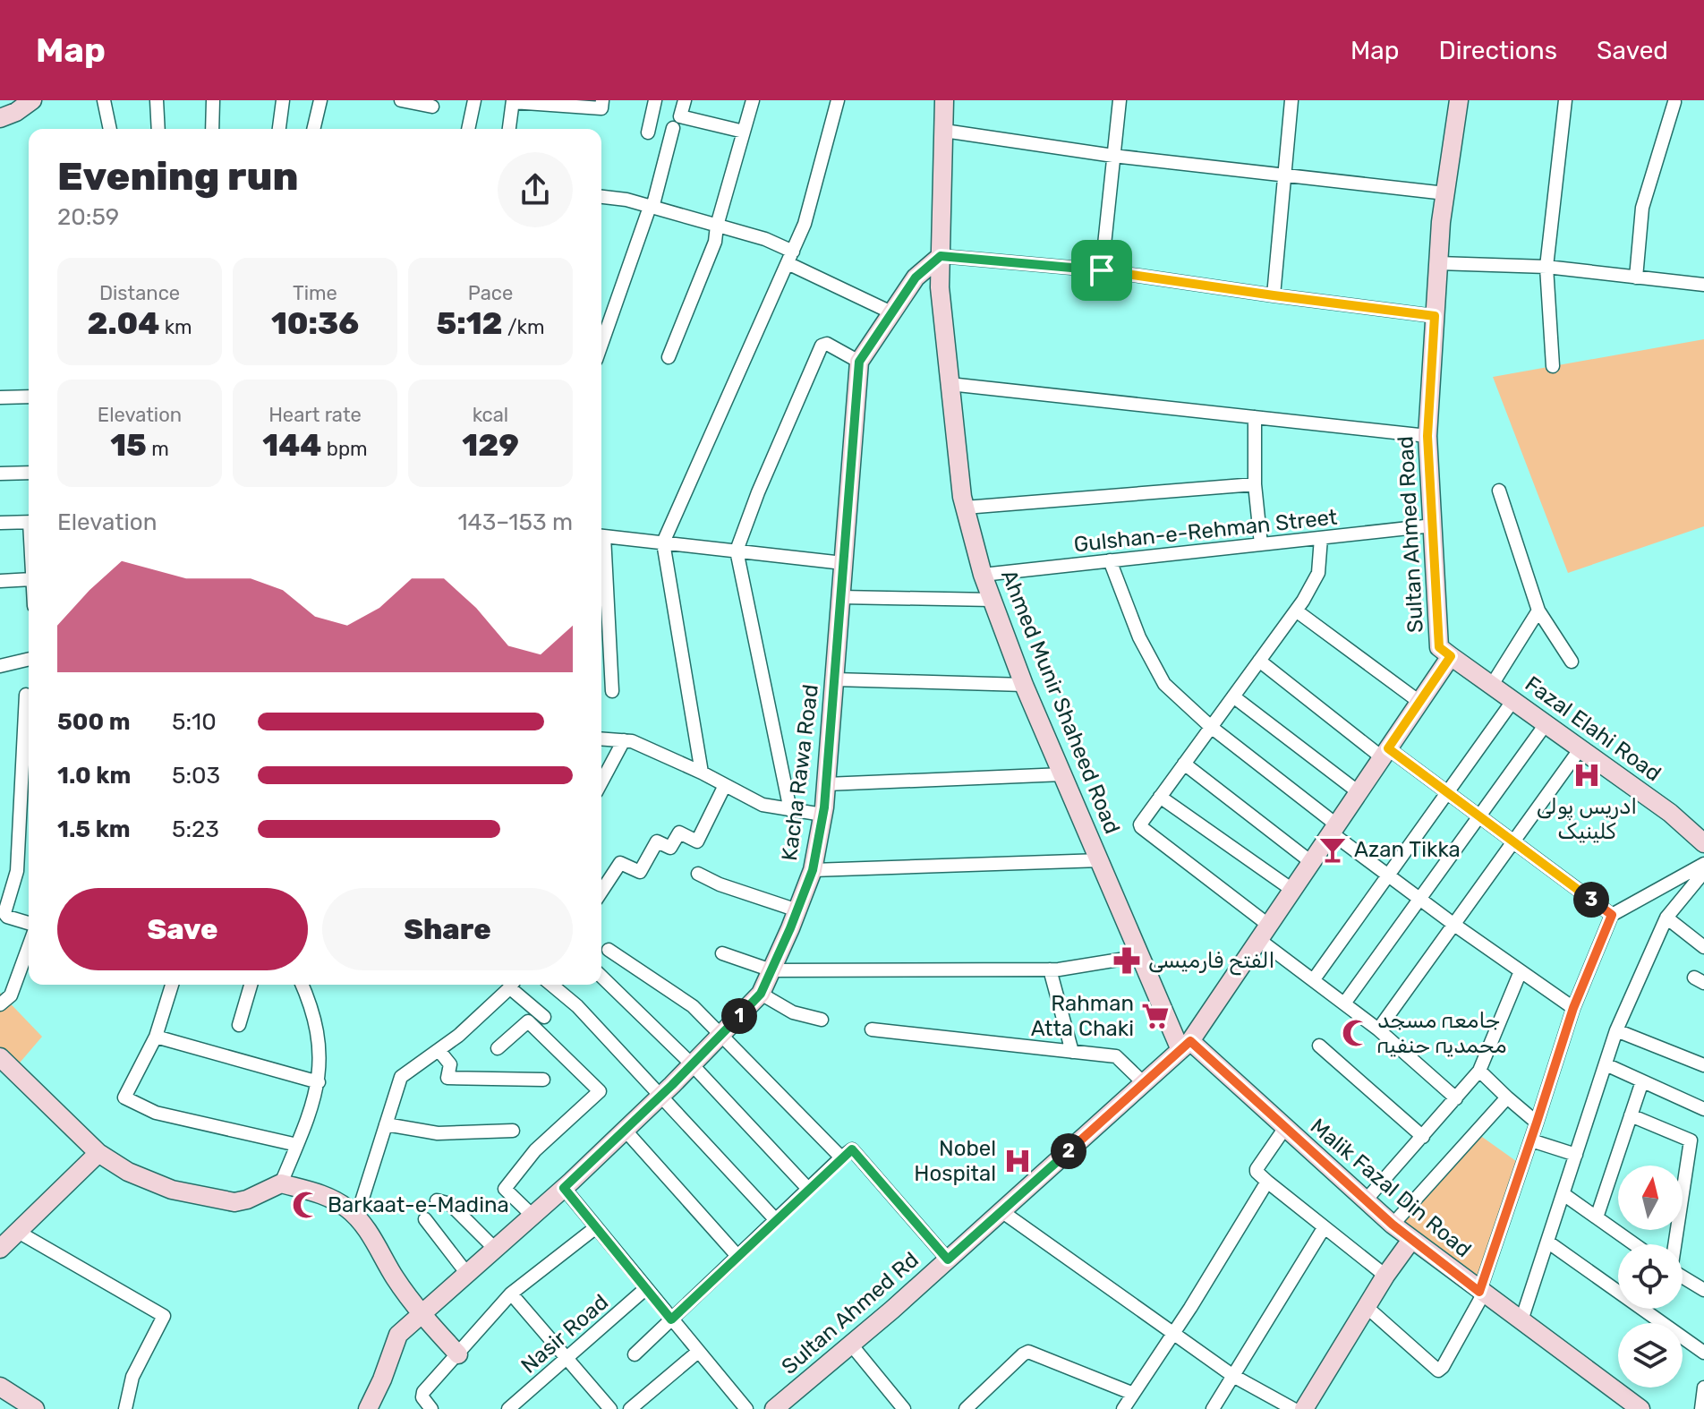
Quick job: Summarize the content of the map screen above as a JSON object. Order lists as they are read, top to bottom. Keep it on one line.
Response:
{"streets":{"street":["Gulshan-e-Rehman Street","Sultan Ahmed Road","Ahmed Munir Shaheed Road","Fazal Elahi Road","Kacha Rawa Road","Malik Fazal Din Road","Sultan Ahmed Rd","Nasir Road"]},"crossings":[["Gulshan-e-Rehman Street","Sultan Ahmed Road"],["Gulshan-e-Rehman Street","Ahmed Munir Shaheed Road"],["Sultan Ahmed Road","Fazal Elahi Road"],["Ahmed Munir Shaheed Road","Malik Fazal Din Road"],["Ahmed Munir Shaheed Road","Sultan Ahmed Rd"],["Malik Fazal Din Road","Sultan Ahmed Rd"]],"places":{"hospital":["ادریس پولی کلینیک","Nobel Hospital"],"bar":["Azan Tikka"],"pharmacy":["الفتح فارمیسی"],"supermarket":["Rahman Atta Chaki"],"mosque":["جامعہ مسجد محمدیہ حنفیہ","Barkaat-e-Madina"]},"north":"top","page":{"header":"Map","nav":["Map","Directions","Saved"],"heading":["Evening run","20:59"],"stats":[["Distance","2.04 km"],["Time","10:36"],["Pace","5:12 /km"],["Elevation","15 m"],["Heart rate","144 bpm"],["kcal","129"]],"chart":["Elevation","143–153 m"],"list":[{"name":"500 m","note":"5:10"},{"name":"1.0 km","note":"5:03"},{"name":"1.5 km","note":"5:23"}],"buttons":["Save","Share"],"pins":["3","1","2"]}}
